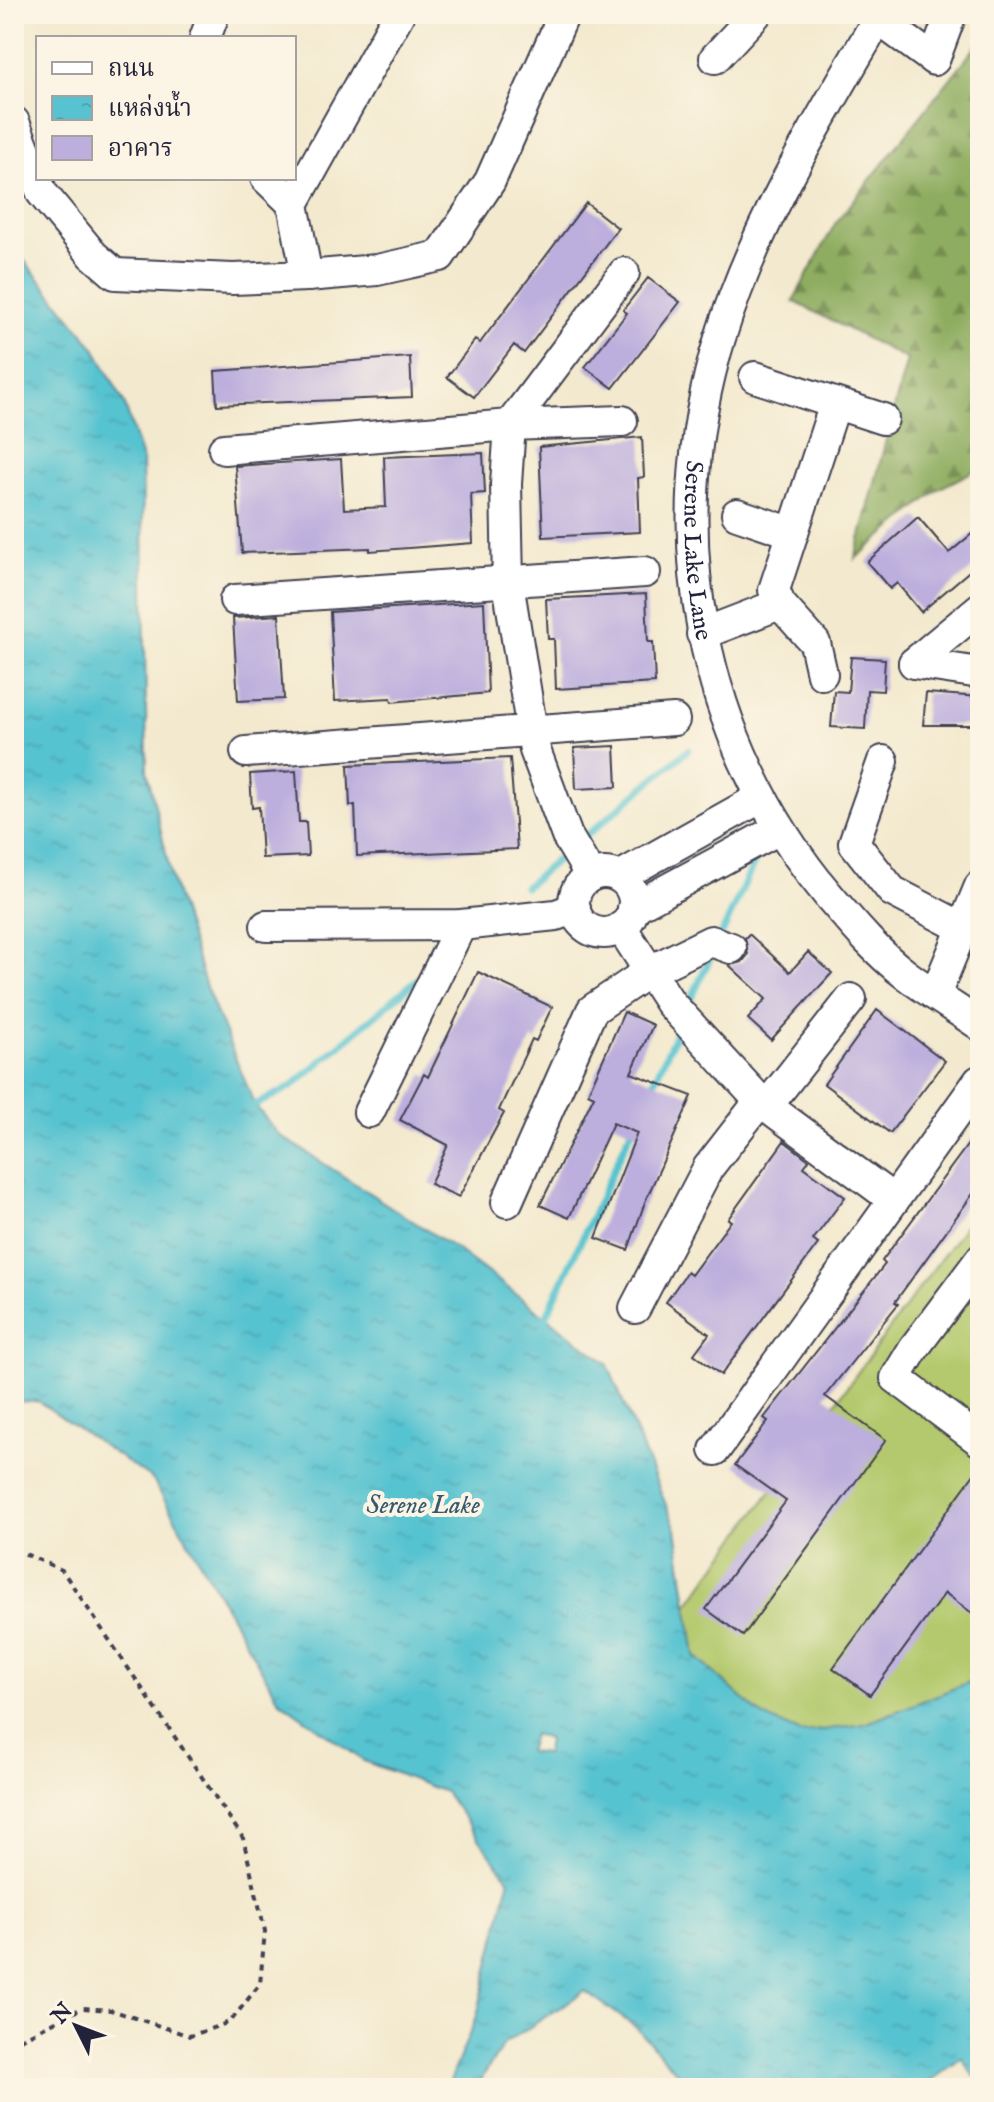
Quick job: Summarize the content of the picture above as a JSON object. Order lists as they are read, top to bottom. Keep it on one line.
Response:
{"streets":{"street":["Serene Lake Lane"]},"water":["Serene Lake"],"legend":["ถนน","แหล่งน้ำ","อาคาร"],"north":"top left"}
